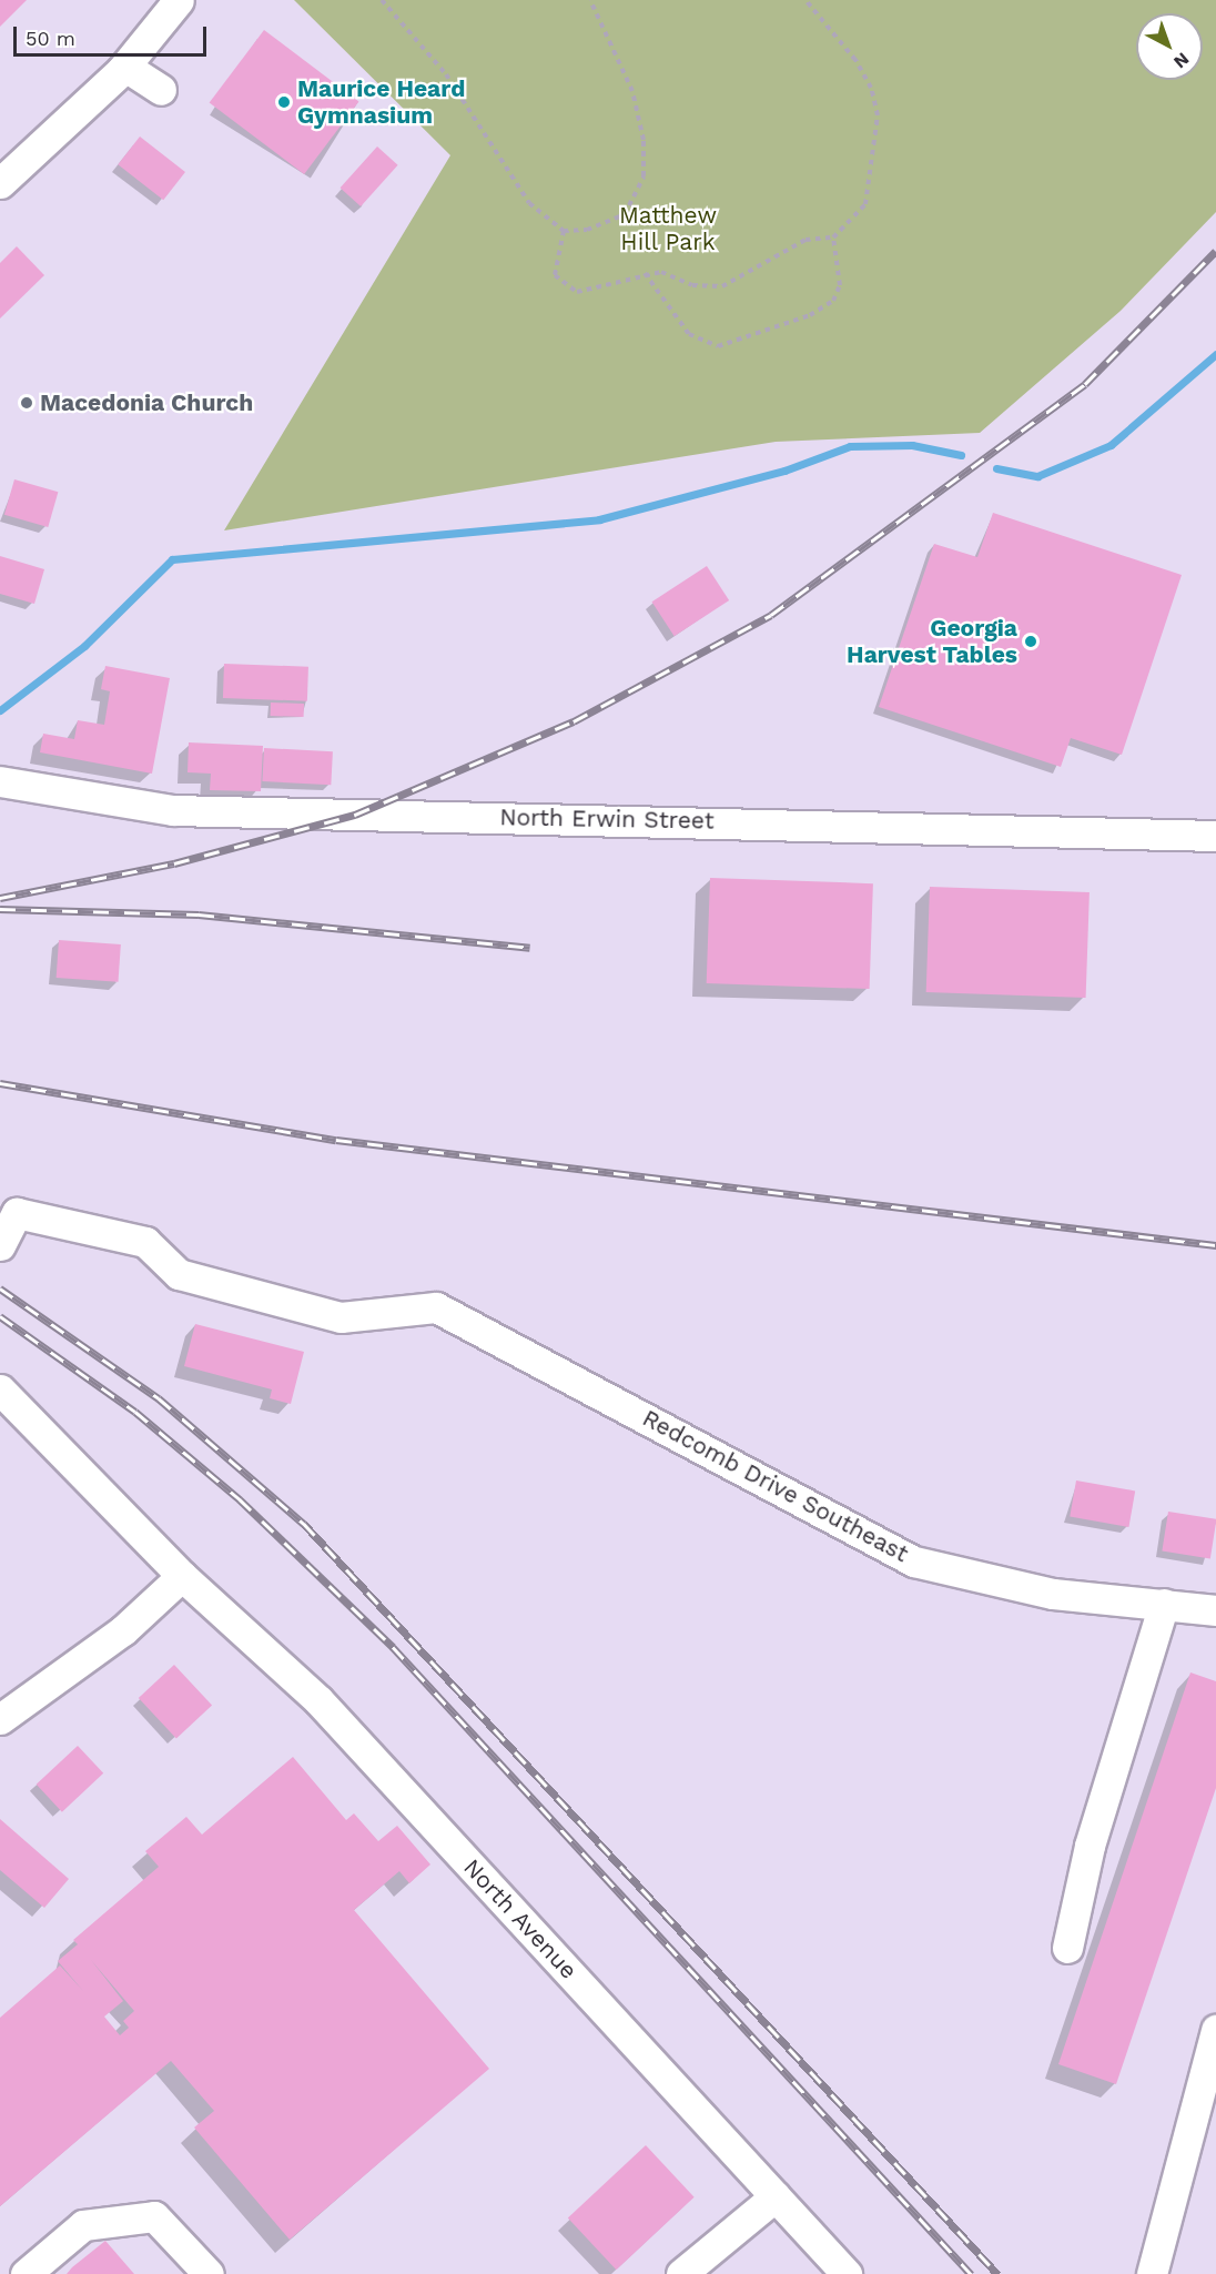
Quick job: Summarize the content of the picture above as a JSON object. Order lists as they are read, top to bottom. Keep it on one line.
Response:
{"streets":{"street":["North Erwin Street","Redcomb Drive Southeast","North Avenue"]},"parks":["Matthew Hill Park"],"places":["Maurice Heard Gymnasium","Macedonia Church","Georgia Harvest Tables"],"scale_bar":"50 m","north":"bottom right"}
